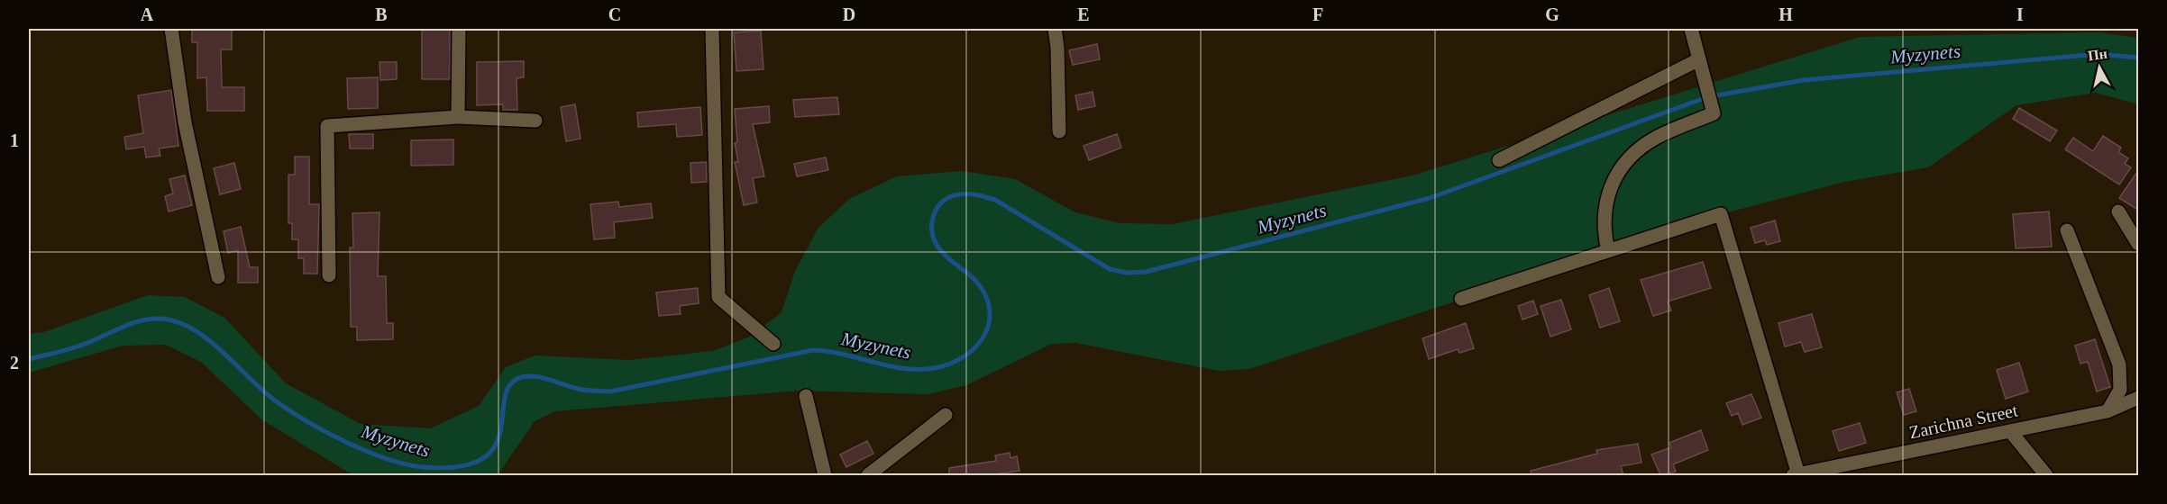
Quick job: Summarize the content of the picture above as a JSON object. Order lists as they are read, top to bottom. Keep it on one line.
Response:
{"streets":{"street":["Zarichna Street"]},"water":["Myzynets"],"north":"top","grid":{"columns":["A","B","C","D","E","F","G","H","I"],"rows":["1","2"]}}
